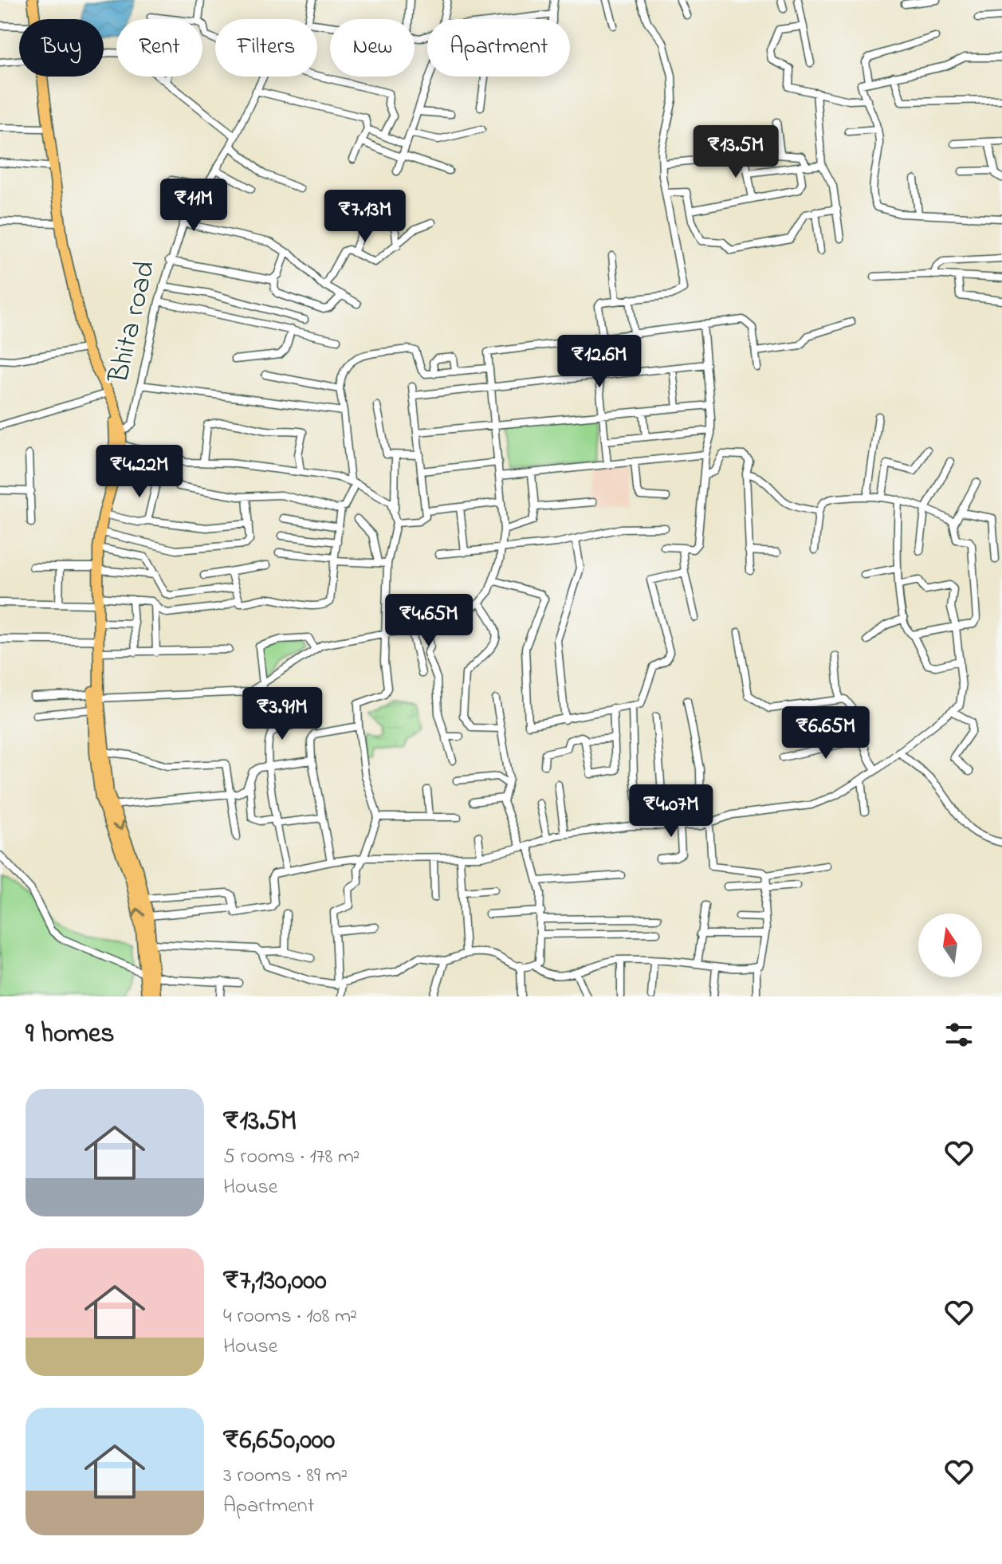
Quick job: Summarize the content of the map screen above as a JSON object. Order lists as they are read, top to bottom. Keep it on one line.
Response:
{"streets":{"street":["Bhita road"]},"north":"top","page":{"chip":["Buy","Rent","Filters","New","Apartment"],"price":["₹13.5M","₹11M","₹7.13M","₹12.6M","₹4.22M","₹4.65M","₹3.91M","₹6.65M","₹4.07M"],"heading":"9 homes","list":[{"name":"₹13.5M","note":"5 rooms · 178 m² · House"},{"name":"₹7,130,000","note":"4 rooms · 108 m² · House"},{"name":"₹6,650,000","note":"3 rooms · 89 m² · Apartment"}]}}
